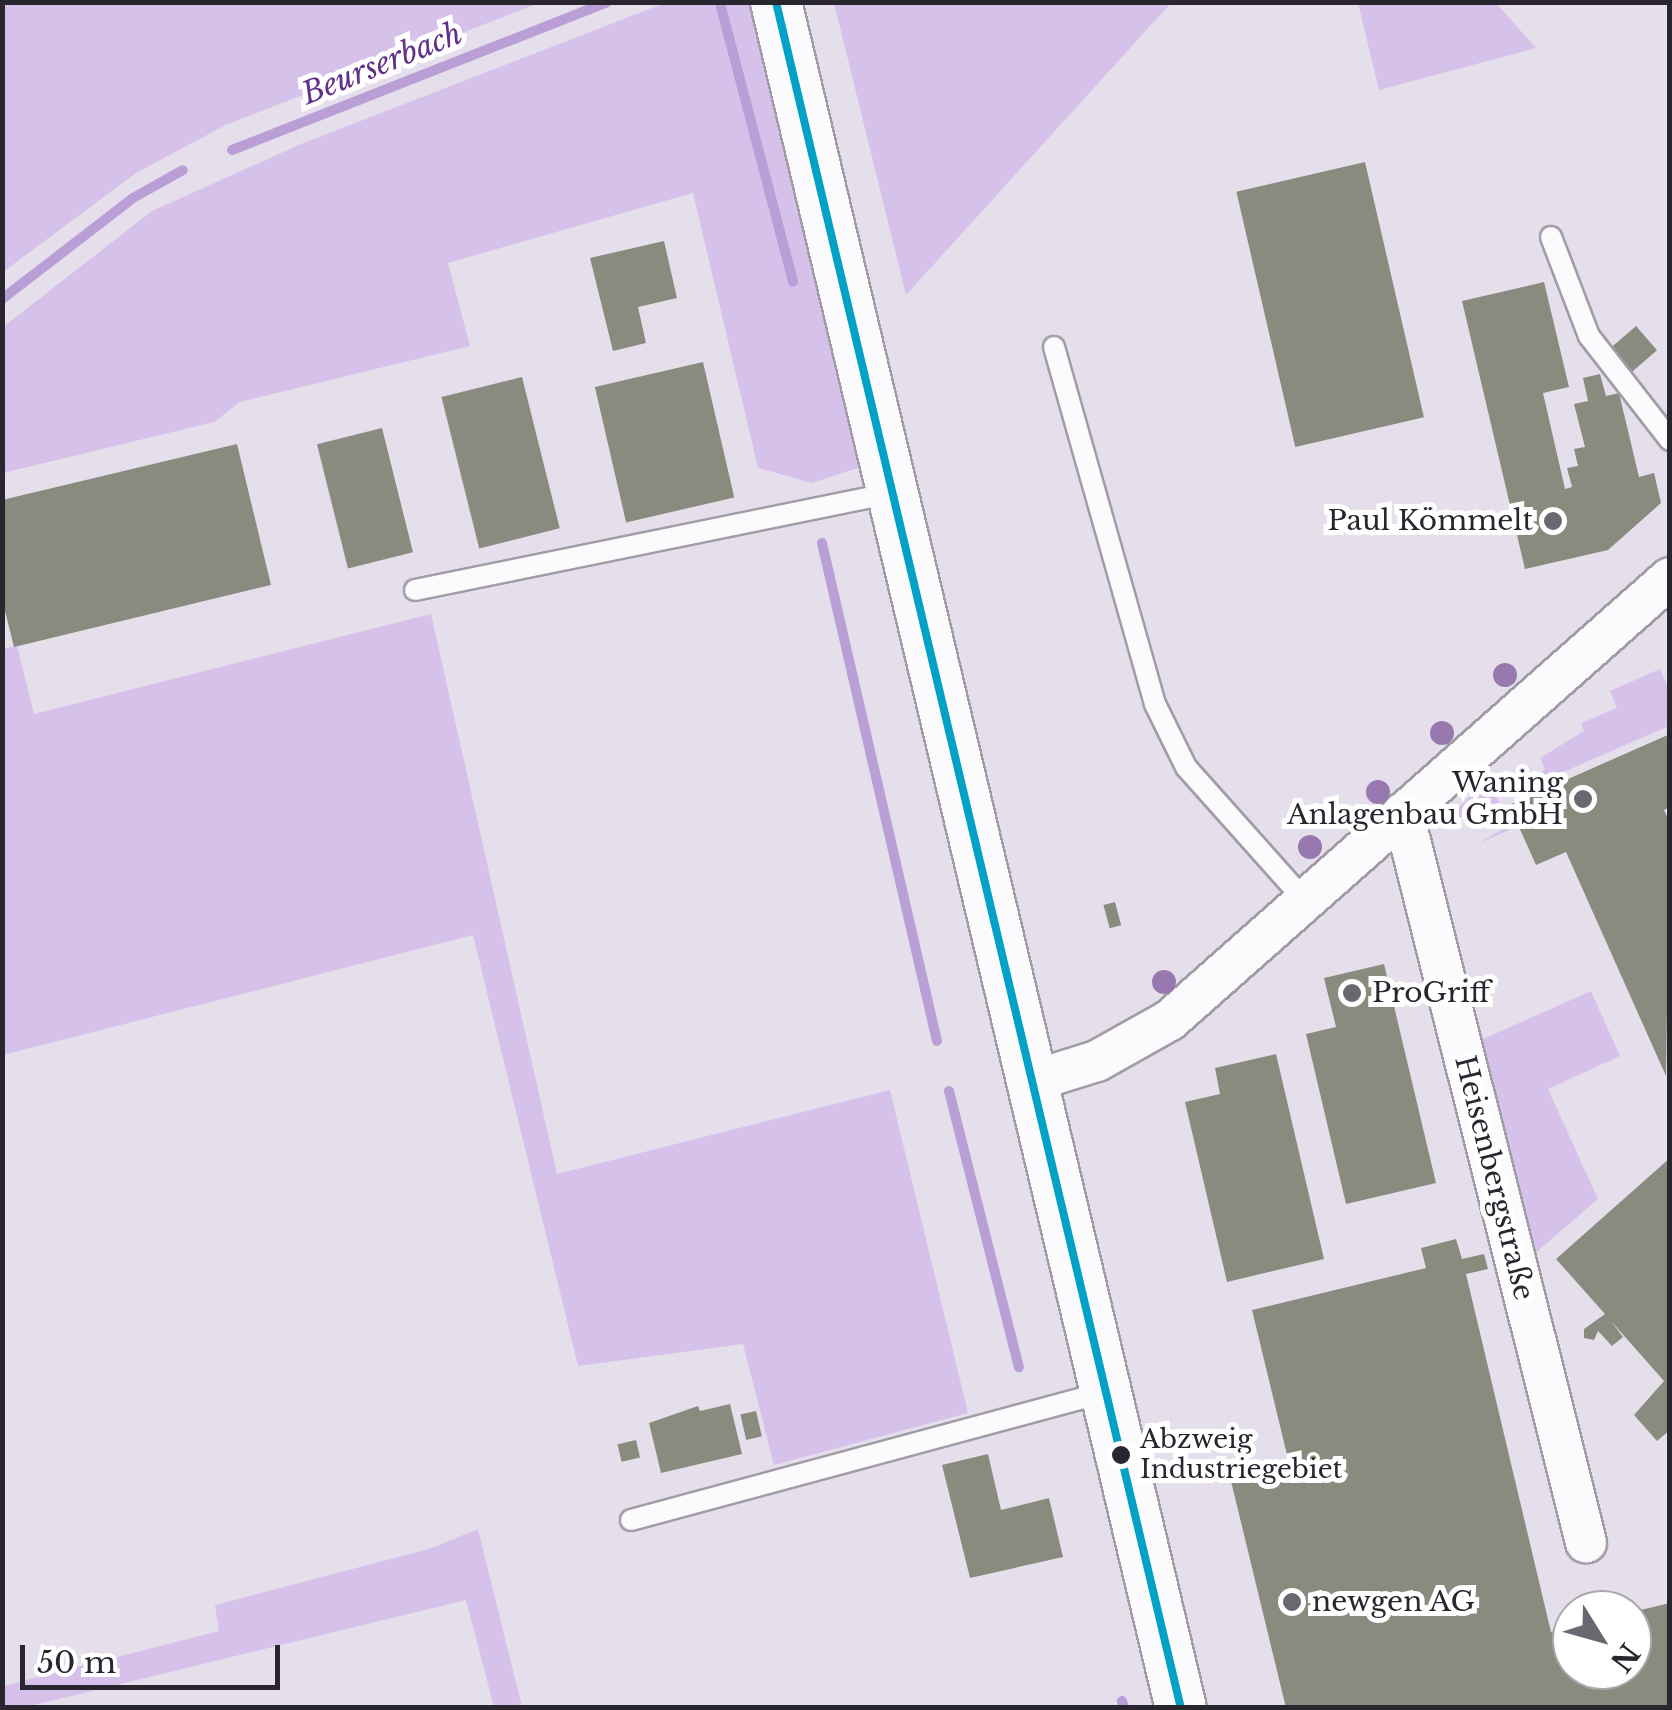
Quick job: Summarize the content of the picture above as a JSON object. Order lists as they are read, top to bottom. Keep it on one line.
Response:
{"streets":{"street":["Heisenbergstraße"]},"water":["Beurserbach"],"places":["Paul Kömmelt","Waning Anlagenbau GmbH","ProGriff","Abzweig Industriegebiet","newgen AG"],"scale_bar":"50 m","north":"bottom right"}
